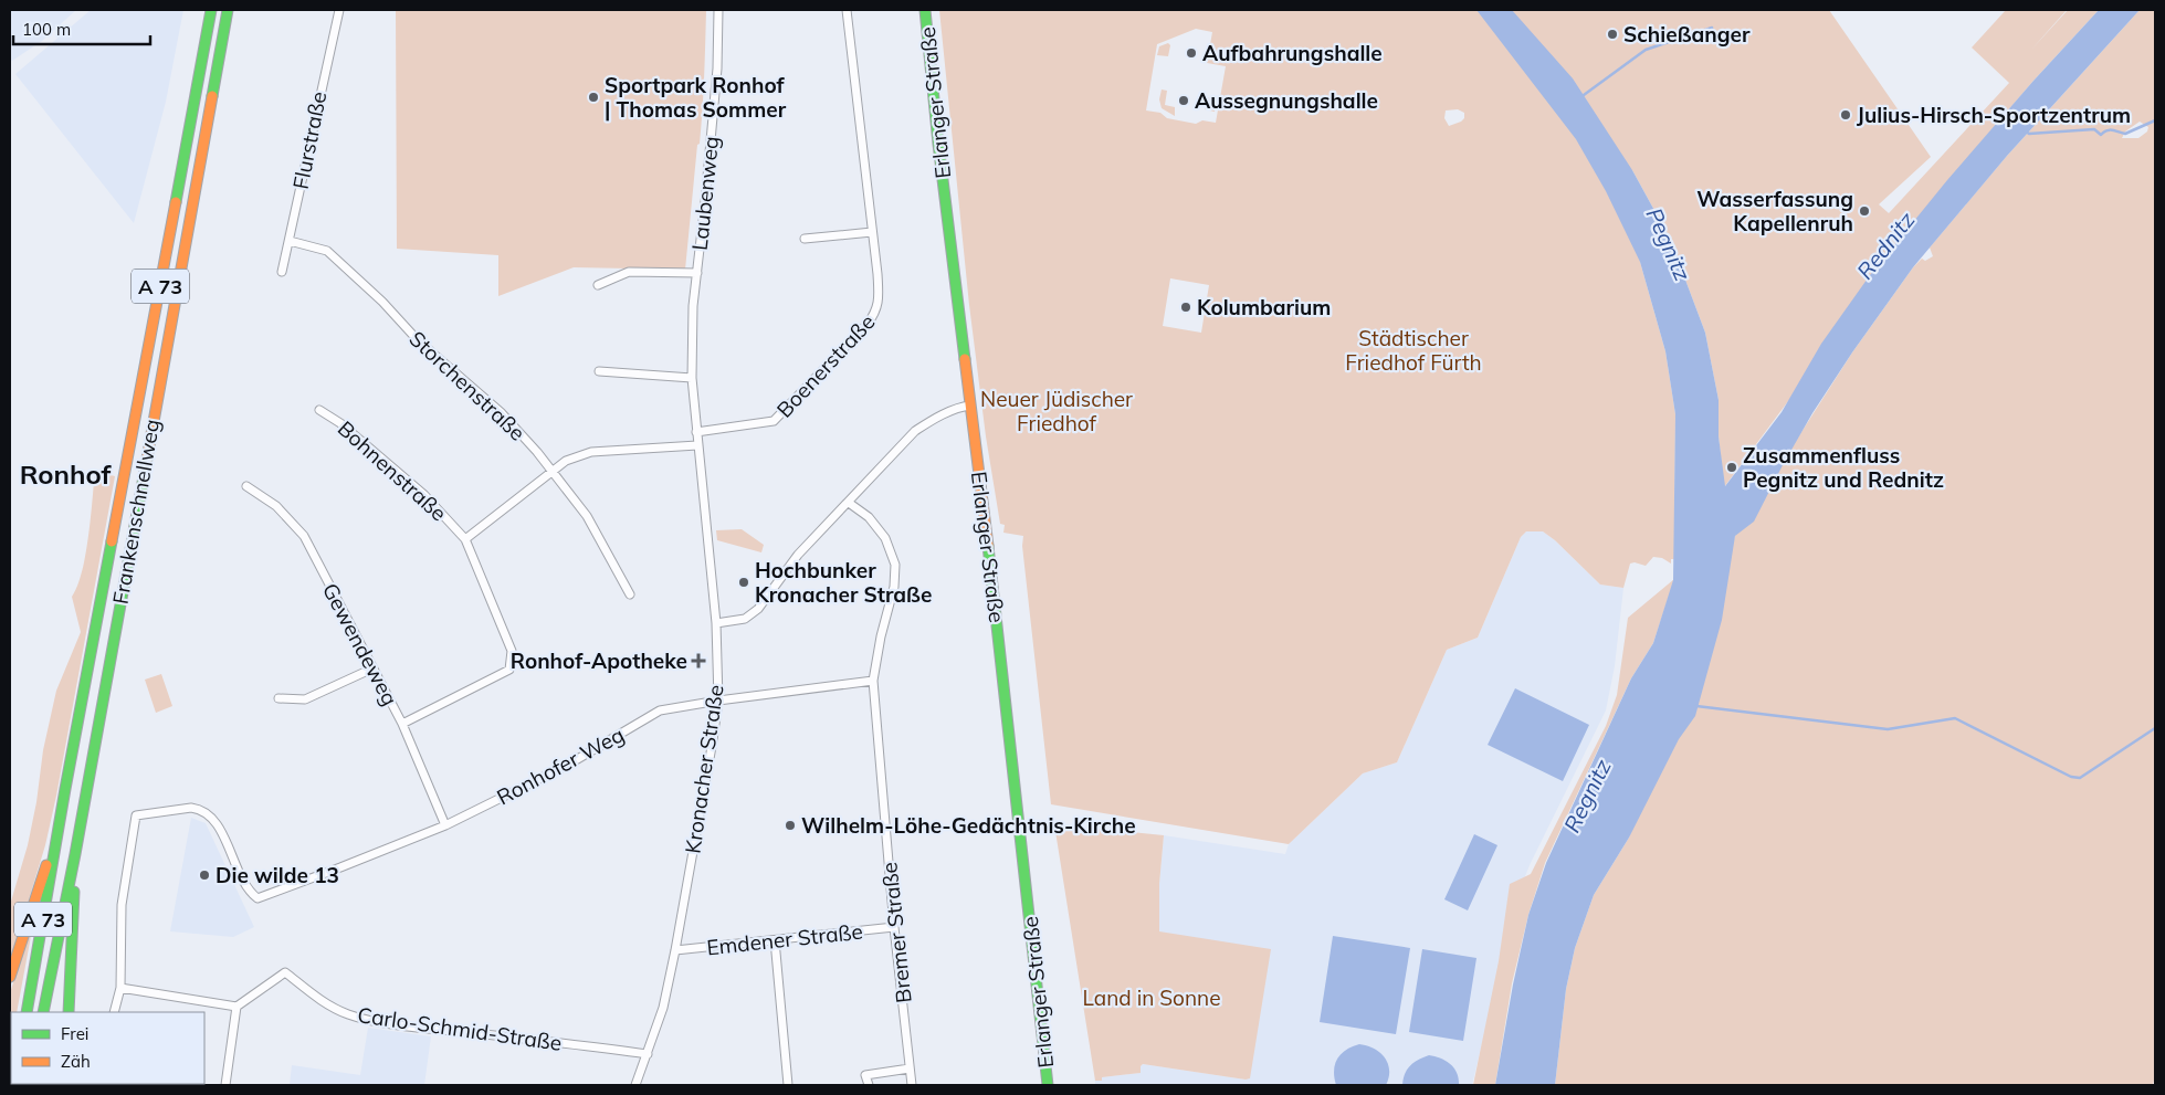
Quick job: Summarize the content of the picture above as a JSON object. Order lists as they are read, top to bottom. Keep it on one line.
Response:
{"streets":{"main road":["Erlanger Straße","A 73","Frankenschnellweg"],"street":["Flurstraße","Laubenweg","Boenerstraße","Storchenstraße","Bohnenstraße","Gewendeweg","Ronhofer Weg","Kronacher Straße","Bremer Straße","Emdener Straße","Carlo-Schmid-Straße"]},"crossings":[["Flurstraße","Storchenstraße"],["Laubenweg","Boenerstraße"],["Laubenweg","Kronacher Straße"],["Bohnenstraße","Gewendeweg"],["Gewendeweg","Ronhofer Weg"],["Ronhofer Weg","Kronacher Straße"],["Ronhofer Weg","Bremer Straße"],["Kronacher Straße","Emdener Straße"],["Kronacher Straße","Carlo-Schmid-Straße"],["Bremer Straße","Emdener Straße"]],"districts":["Ronhof"],"water":["Pegnitz","Rednitz","Regnitz"],"parks":["Städtischer Friedhof Fürth","Neuer Jüdischer Friedhof","Land in Sonne"],"places":{"other":["Schießanger","Aufbahrungshalle","Sportpark Ronhof | Thomas Sommer","Aussegnungshalle","Julius-Hirsch-Sportzentrum","Wasserfassung Kapellenruh","Kolumbarium","Zusammenfluss Pegnitz und Rednitz","Hochbunker Kronacher Straße","Wilhelm-Löhe-Gedächtnis-Kirche","Die wilde 13"],"health":["Ronhof-Apotheke"]},"legend":["Frei","Zäh"],"scale_bar":"100 m"}
